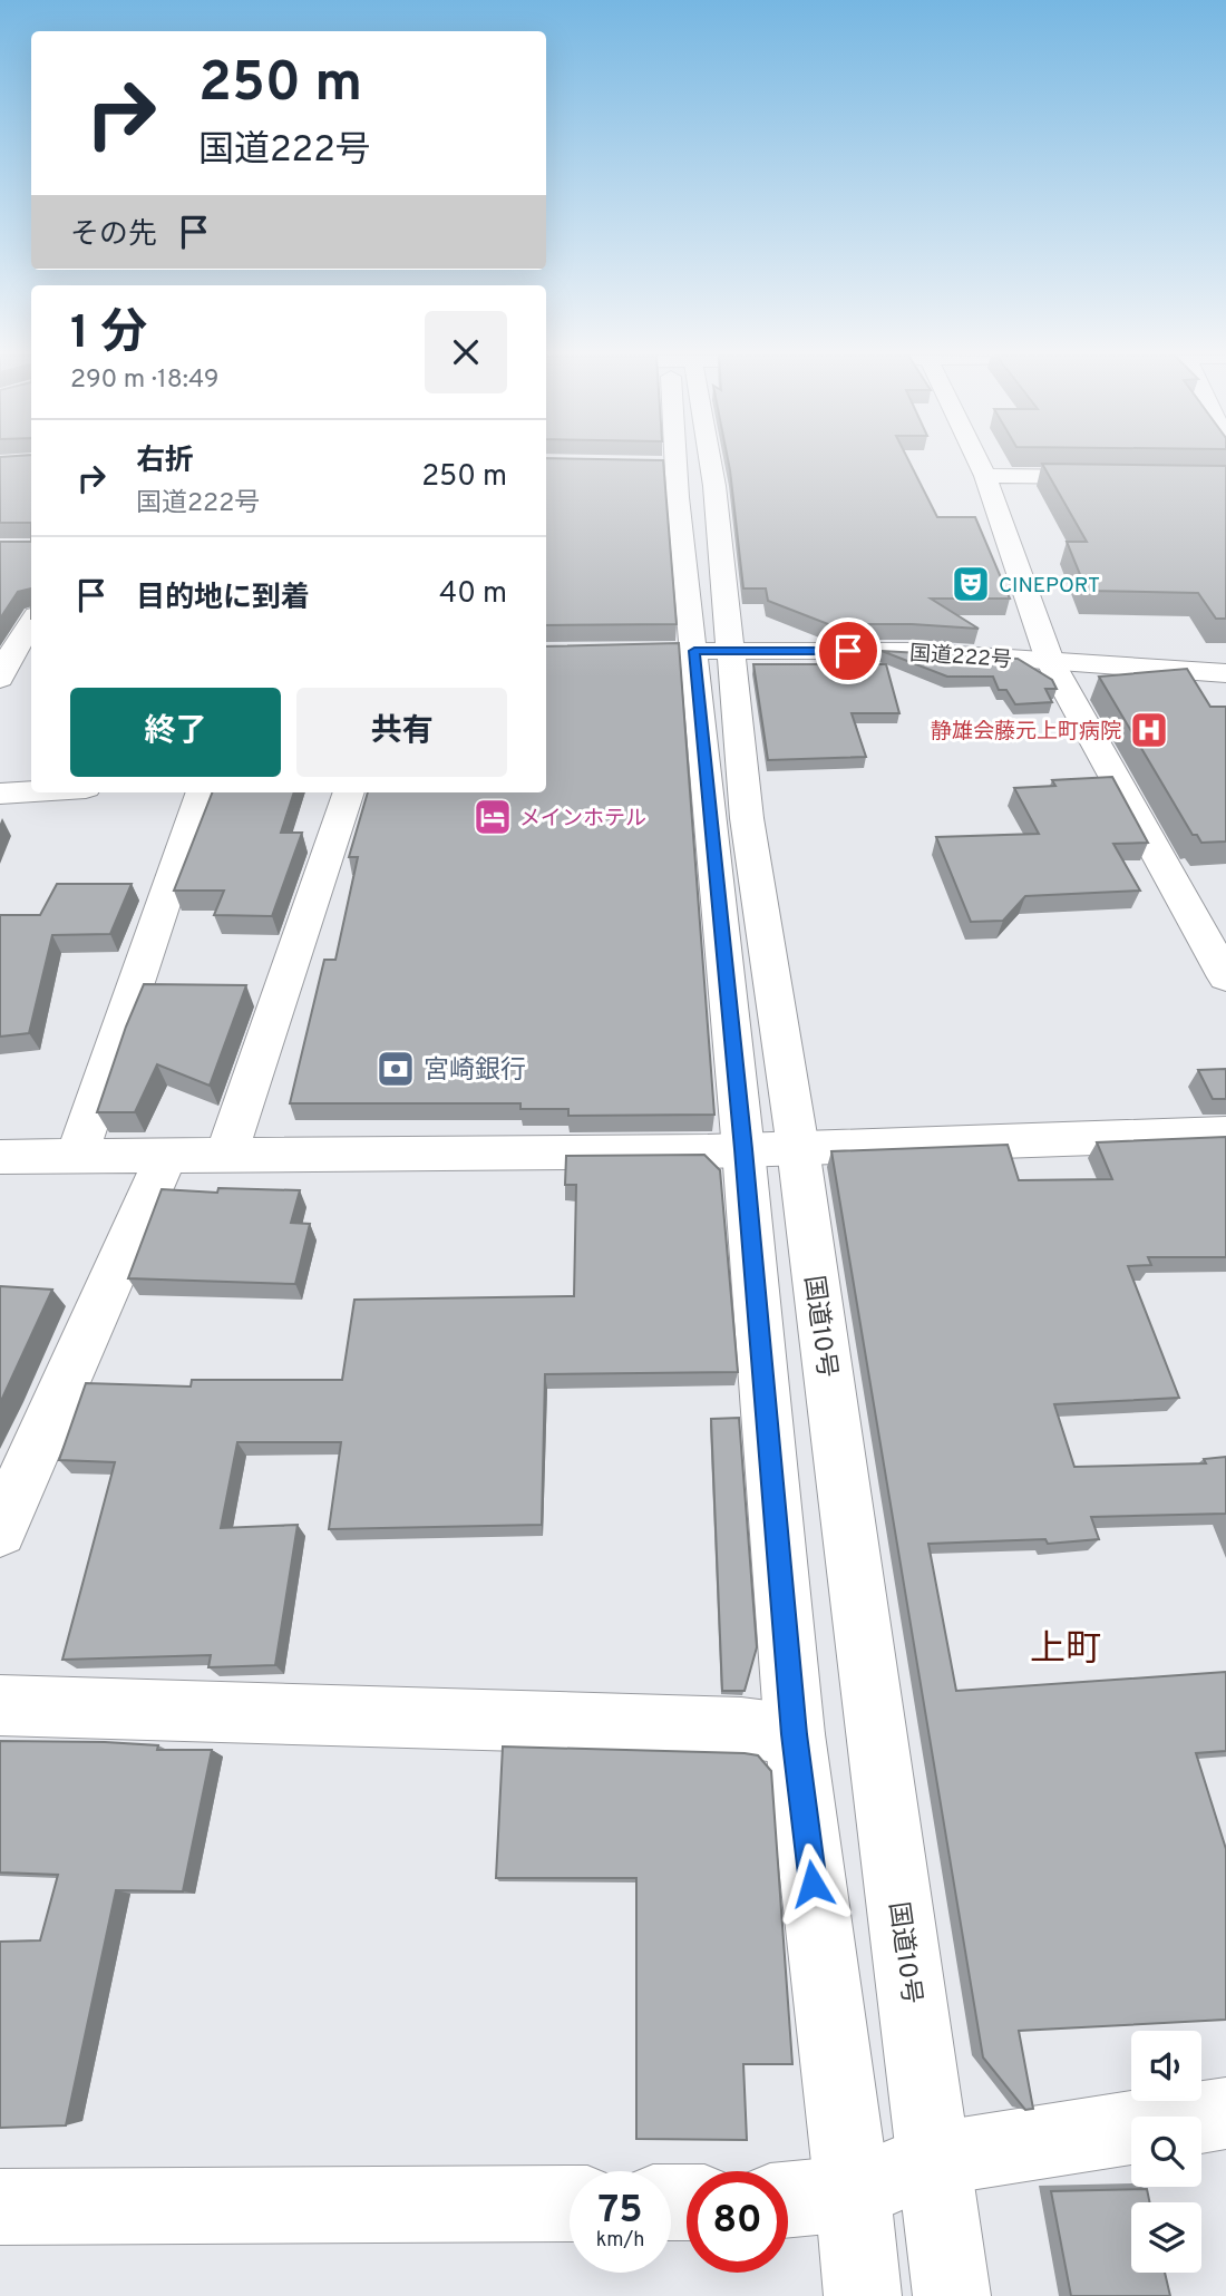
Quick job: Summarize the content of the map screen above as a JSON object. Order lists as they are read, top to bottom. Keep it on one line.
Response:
{"streets":{"main road":["国道222号","国道10号"]},"crossings":[["国道222号","国道10号"]],"districts":["上町"],"places":{"theatre":["CINEPORT"],"hospital":["静雄会藤元上町病院"],"hotel":["メインホテル"],"bank":["宮崎銀行"]},"page":{"turn":["250 m","国道222号"],"then":"その先","heading":["1 分","290 m · 18:49"],"list":[{"name":"右折","note":"国道222号","value":"250 m"},{"name":"目的地に到着","value":"40 m"}],"buttons":["終了","共有"],"speed":"75 km/h","limit":"80"}}
